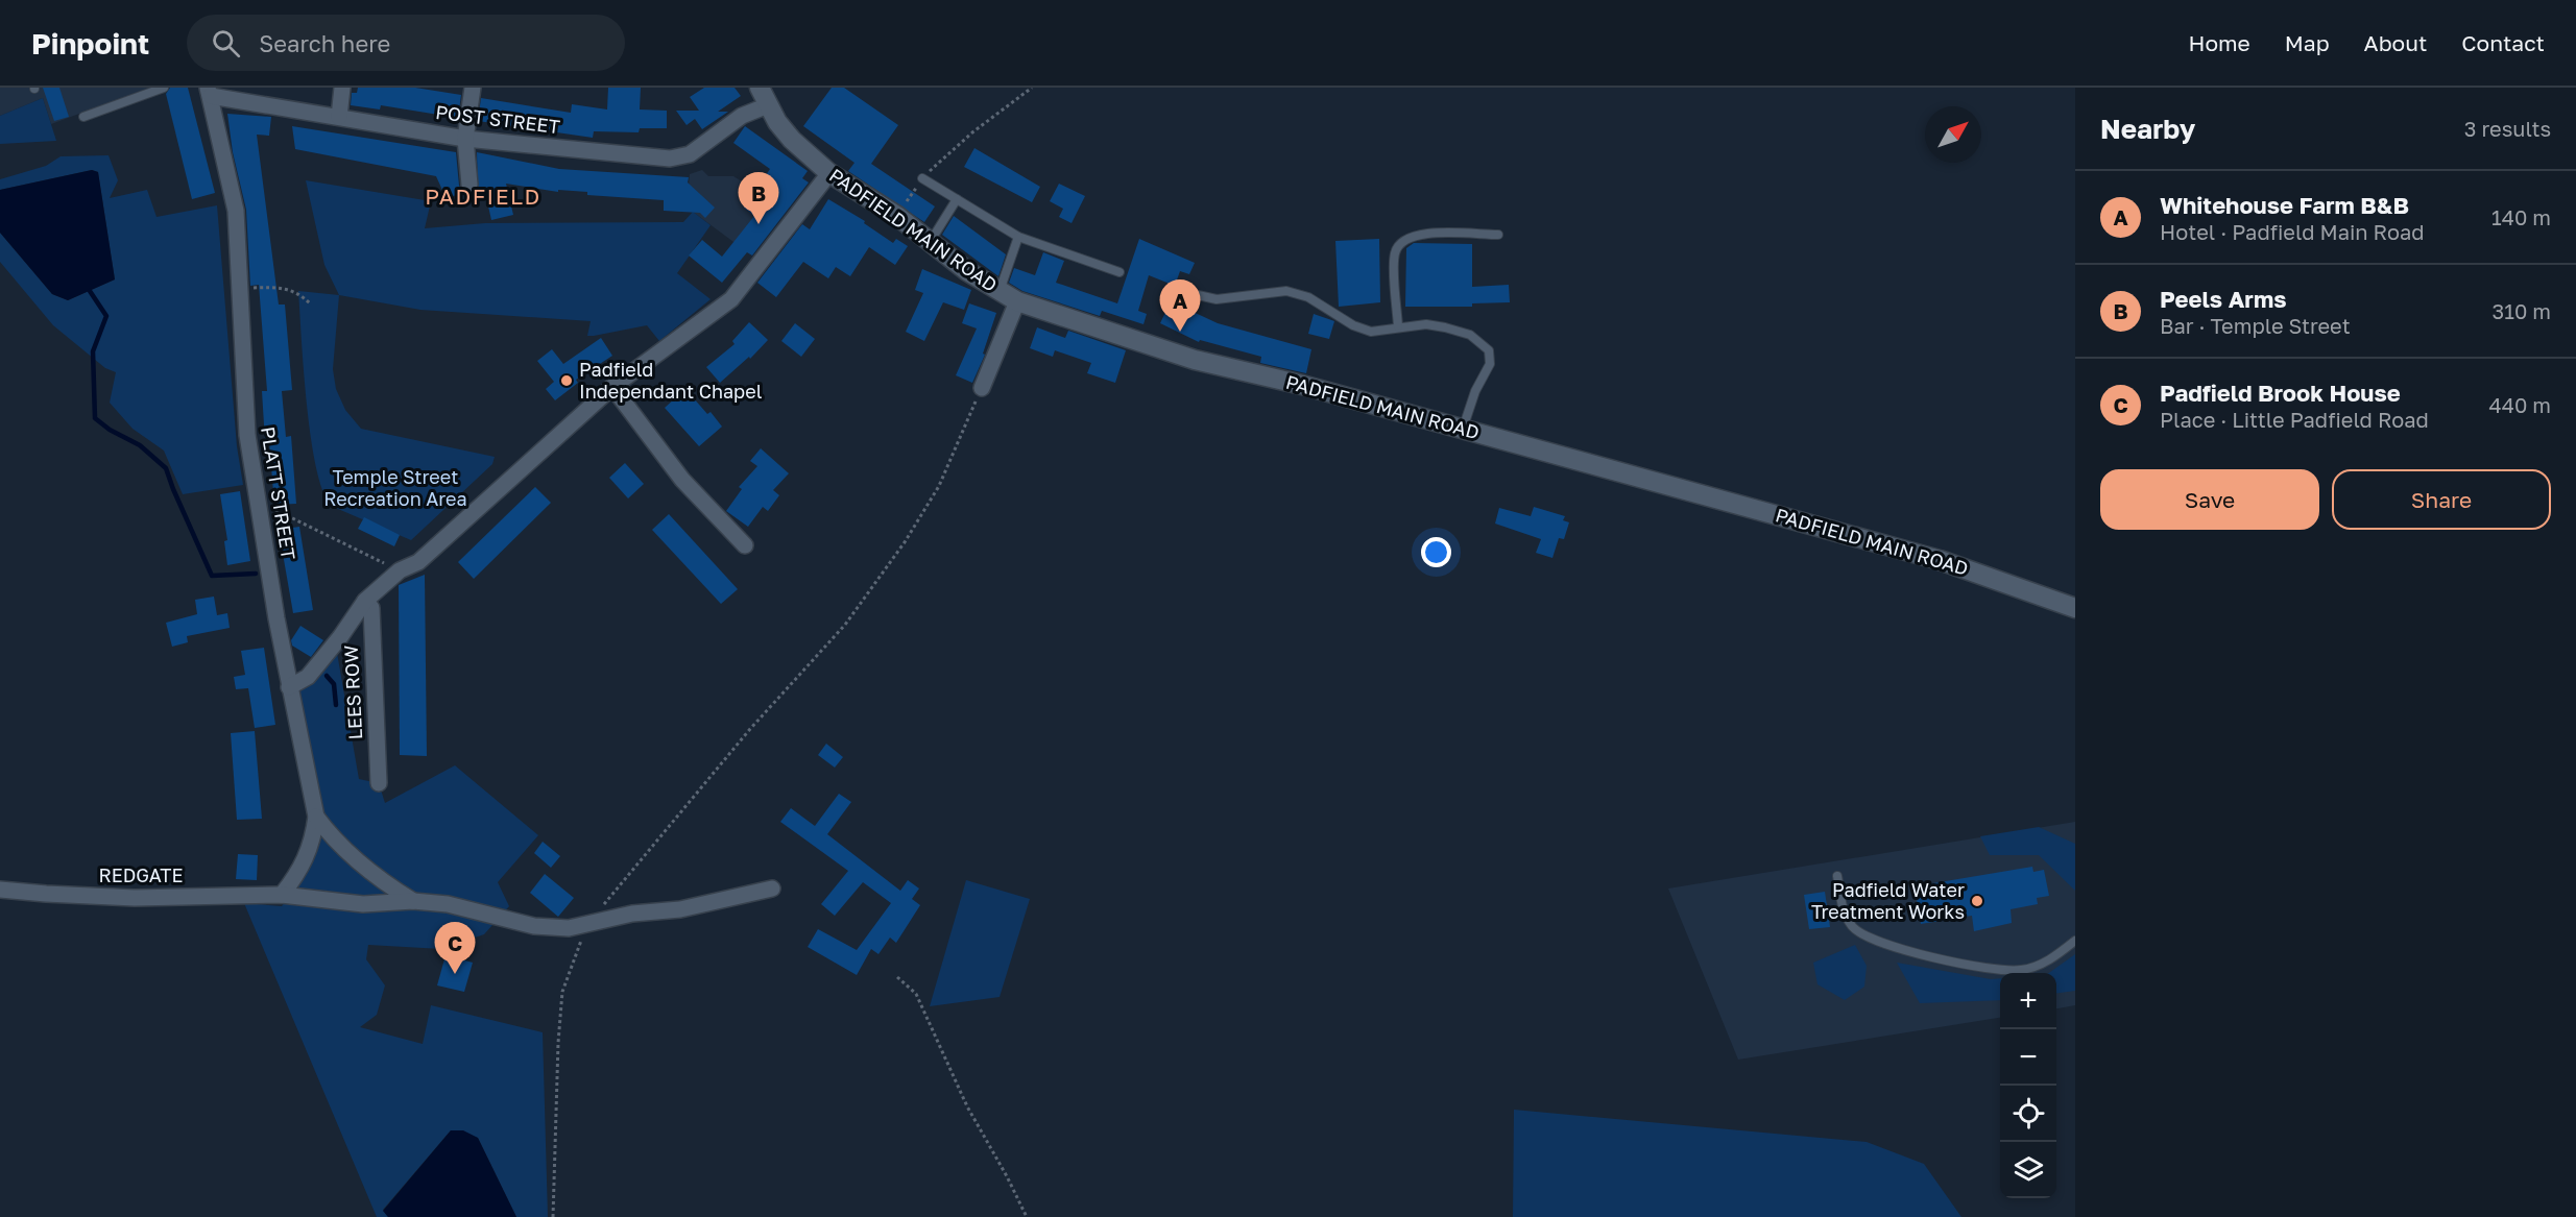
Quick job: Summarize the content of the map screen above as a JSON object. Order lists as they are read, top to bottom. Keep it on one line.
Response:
{"streets":{"street":["POST STREET","PADFIELD MAIN ROAD","PLATT STREET","LEES ROW","REDGATE"]},"crossings":[["POST STREET","PADFIELD MAIN ROAD"],["POST STREET","PLATT STREET"],["PLATT STREET","REDGATE"]],"districts":["PADFIELD"],"parks":["Temple Street Recreation Area"],"places":["Padfield Independant Chapel","Padfield Water Treatment Works"],"north":"top right","page":{"header":"Pinpoint","search":"Search here","nav":["Home","Map","About","Contact"],"heading":["Nearby","3 results"],"list":[{"mark":"A","name":"Whitehouse Farm B&B","note":"Hotel · Padfield Main Road","value":"140 m"},{"mark":"B","name":"Peels Arms","note":"Bar · Temple Street","value":"310 m"},{"mark":"C","name":"Padfield Brook House","note":"Place · Little Padfield Road","value":"440 m"}],"pins":["B","A","C"],"buttons":["Save","Share"],"map_buttons":["+","−"]}}
